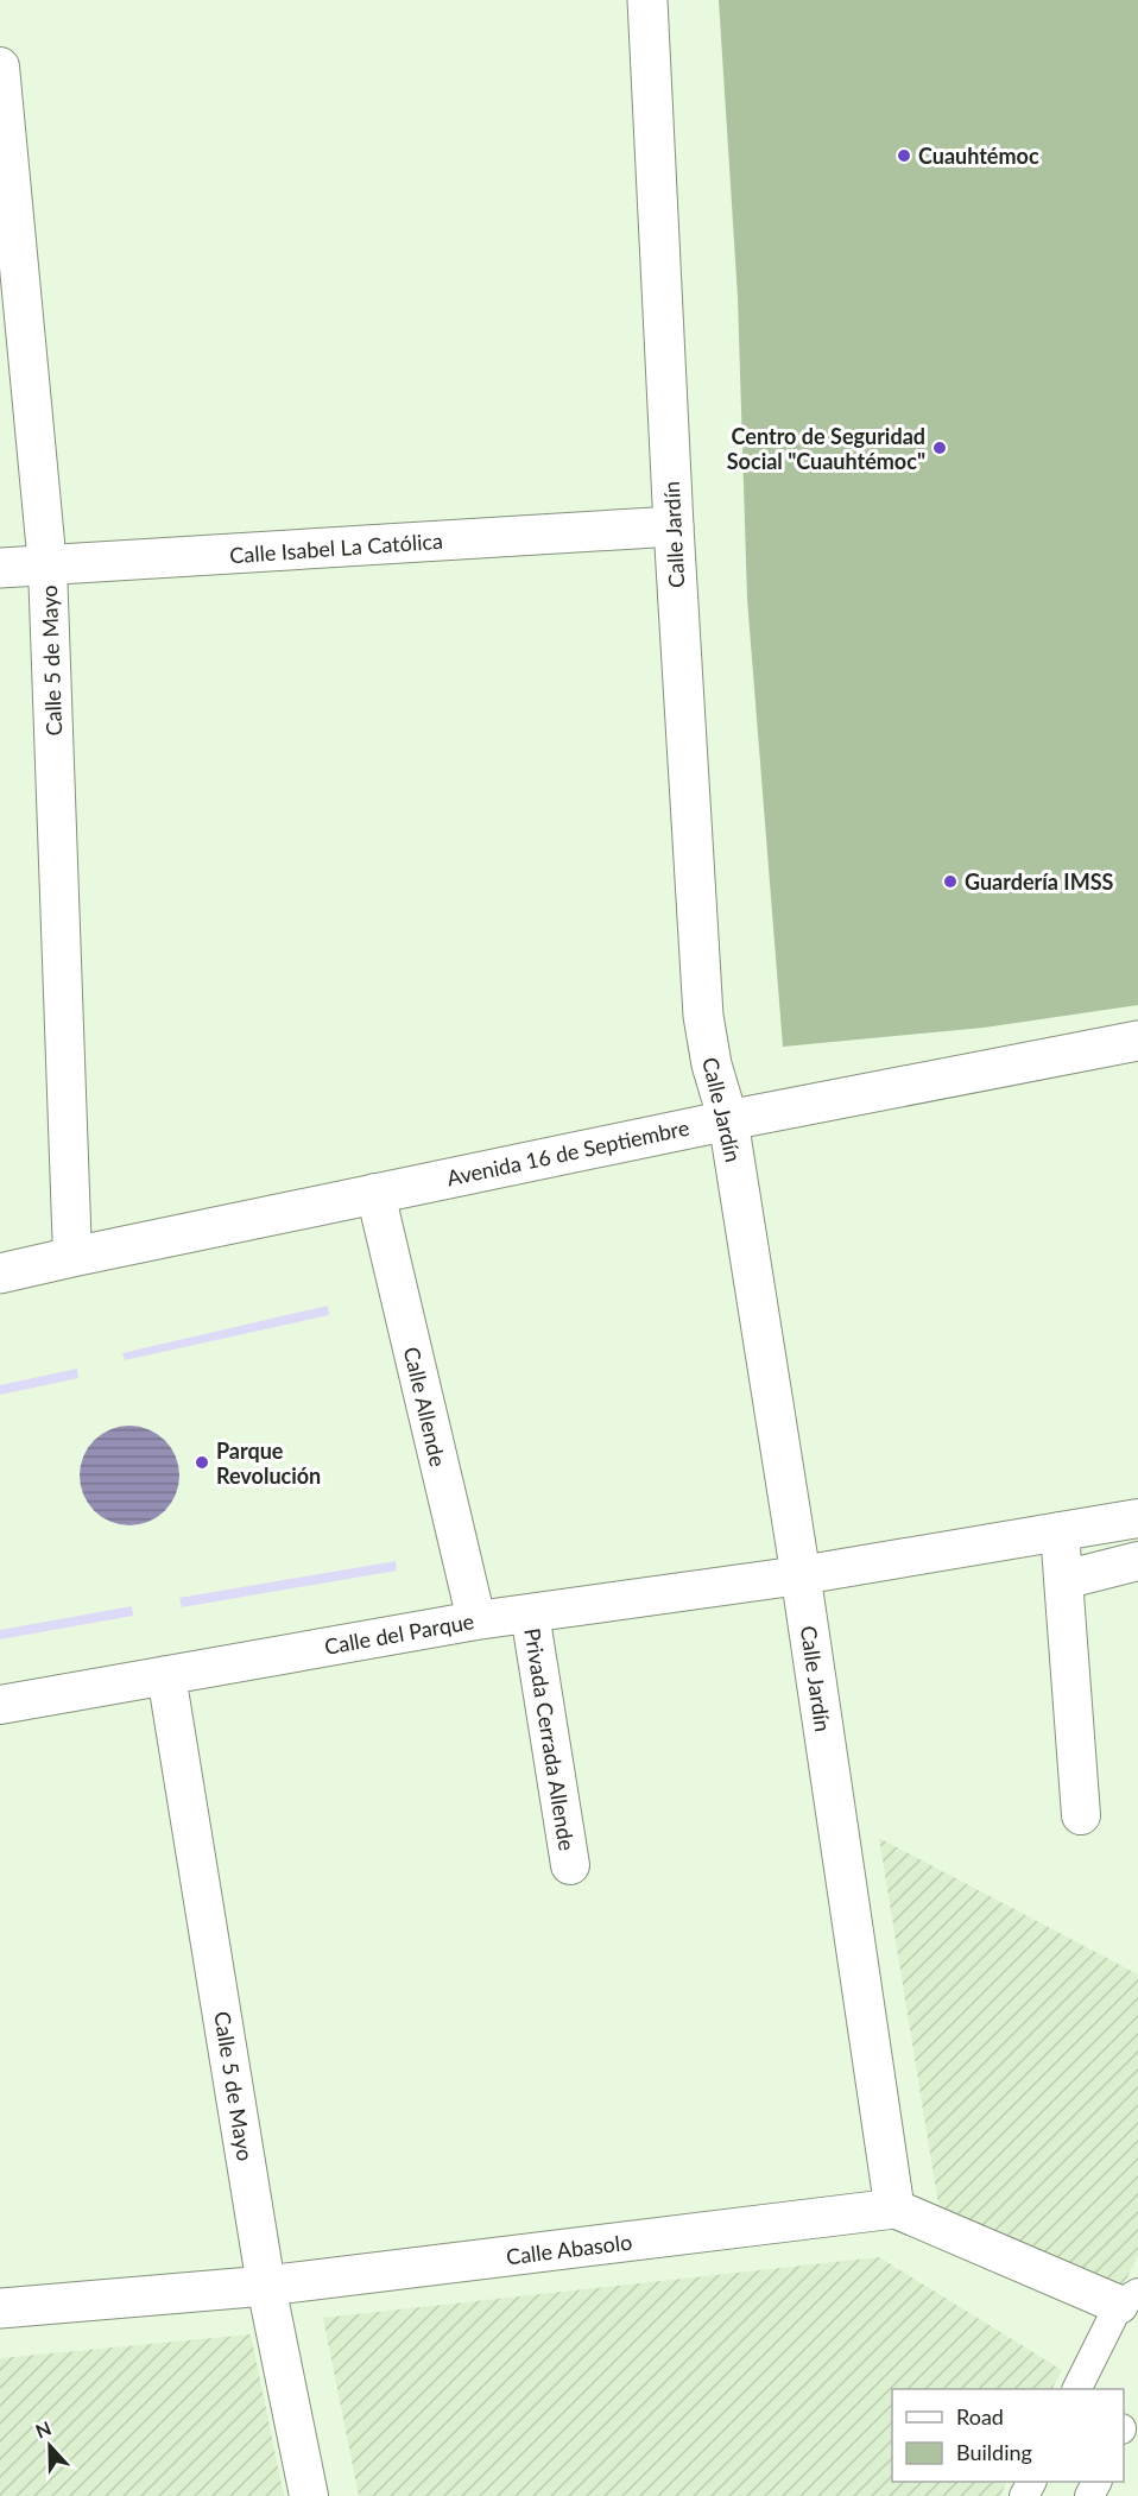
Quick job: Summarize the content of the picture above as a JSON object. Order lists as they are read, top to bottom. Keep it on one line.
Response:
{"streets":{"street":["Calle Jardín","Calle Isabel La Católica","Calle 5 de Mayo","Avenida 16 de Septiembre","Calle Allende","Calle del Parque","Privada Cerrada Allende","Calle Abasolo"]},"crossings":[["Calle Jardín","Calle Isabel La Católica"],["Calle Jardín","Avenida 16 de Septiembre"],["Calle Jardín","Calle del Parque"],["Calle Jardín","Calle Abasolo"],["Calle Isabel La Católica","Calle 5 de Mayo"],["Calle 5 de Mayo","Avenida 16 de Septiembre"],["Calle 5 de Mayo","Calle del Parque"],["Calle 5 de Mayo","Calle Abasolo"],["Avenida 16 de Septiembre","Calle Allende"],["Calle Allende","Calle del Parque"],["Calle del Parque","Privada Cerrada Allende"]],"places":["Cuauhtémoc","Centro de Seguridad Social \"Cuauhtémoc\"","Guardería IMSS","Parque Revolución"],"legend":["Road","Building"],"north":"top"}
